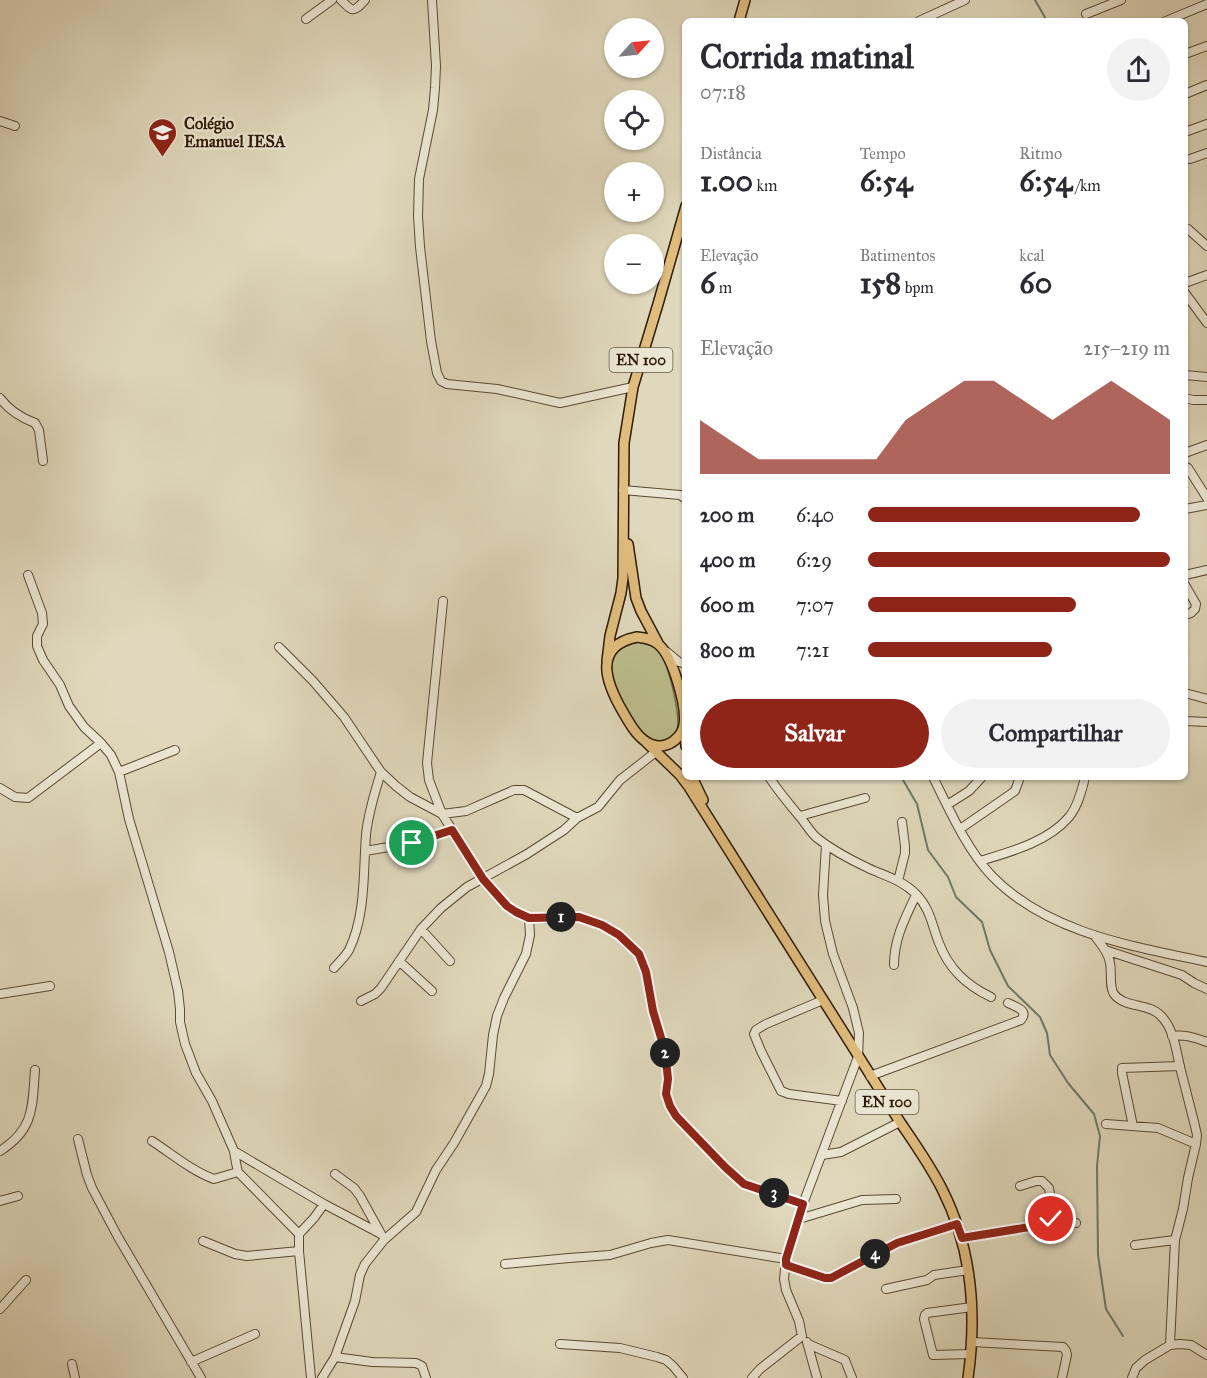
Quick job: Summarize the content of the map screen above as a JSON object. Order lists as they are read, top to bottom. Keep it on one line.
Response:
{"streets":{"main road":["EN 100"]},"places":{"school or university":["Colégio Emanuel IESA"]},"north":"top right","page":{"map_buttons":["+","−"],"heading":["Corrida matinal","07:18"],"stats":[["Distância","1.00 km"],["Tempo","6:54"],["Ritmo","6:54 /km"],["Elevação","6 m"],["Batimentos","158 bpm"],["kcal","60"]],"chart":["Elevação","215–219 m"],"list":[{"name":"200 m","note":"6:40"},{"name":"400 m","note":"6:29"},{"name":"600 m","note":"7:07"},{"name":"800 m","note":"7:21"}],"buttons":["Salvar","Compartilhar"],"pins":["1","2","3","4"]}}
